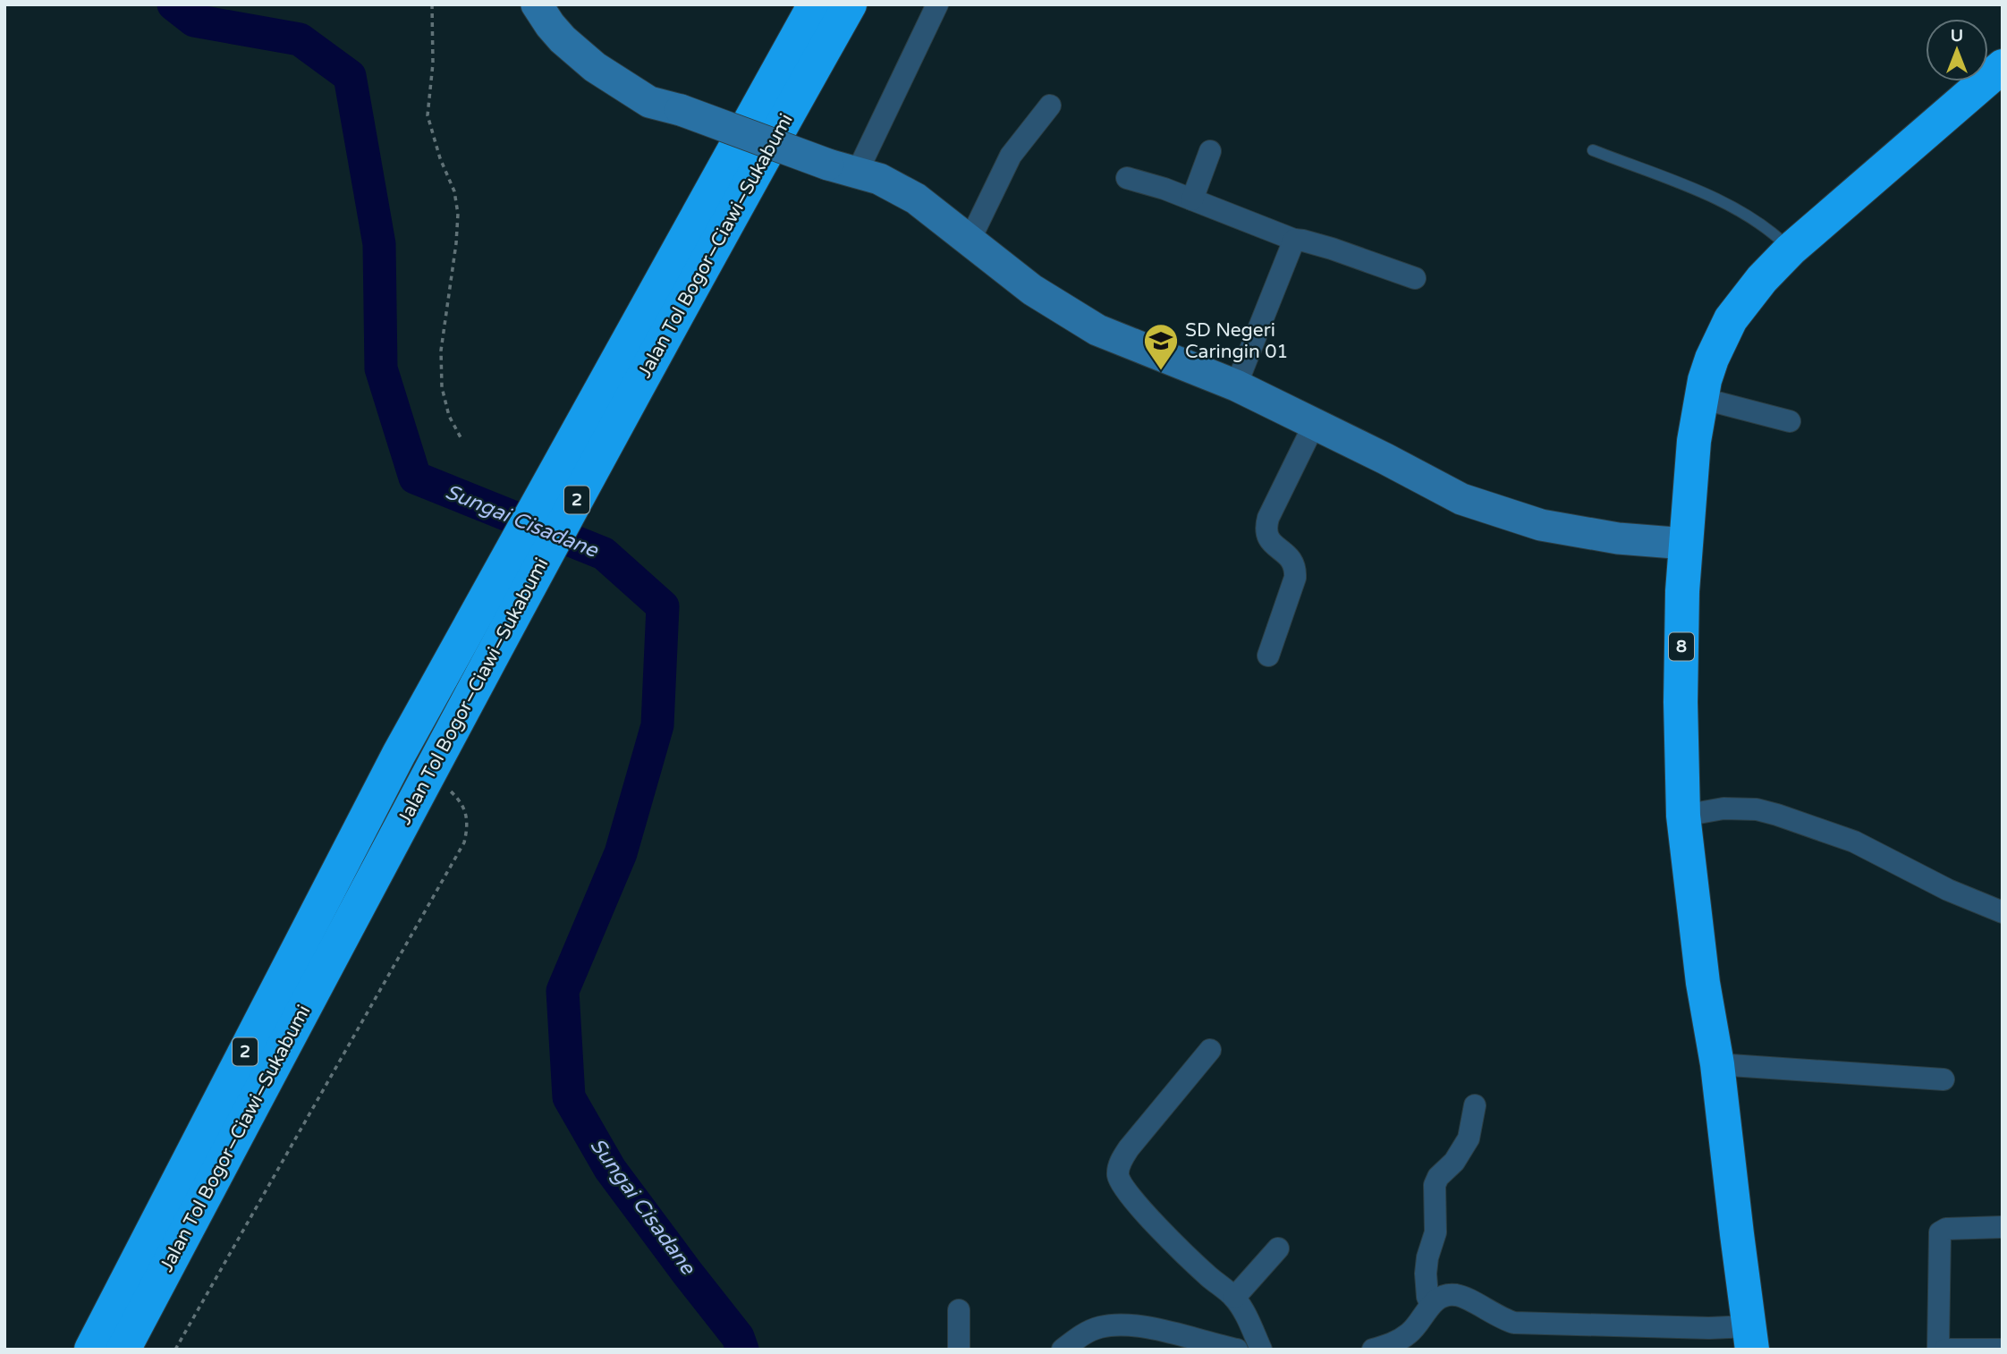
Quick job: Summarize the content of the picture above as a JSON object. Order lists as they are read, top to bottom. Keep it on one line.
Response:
{"streets":{"highway":["Jalan Tol Bogor–Ciawi–Sukabumi","2","8"]},"water":["Sungai Cisadane"],"places":{"school or university":["SD Negeri Caringin 01"]},"north":"top"}
